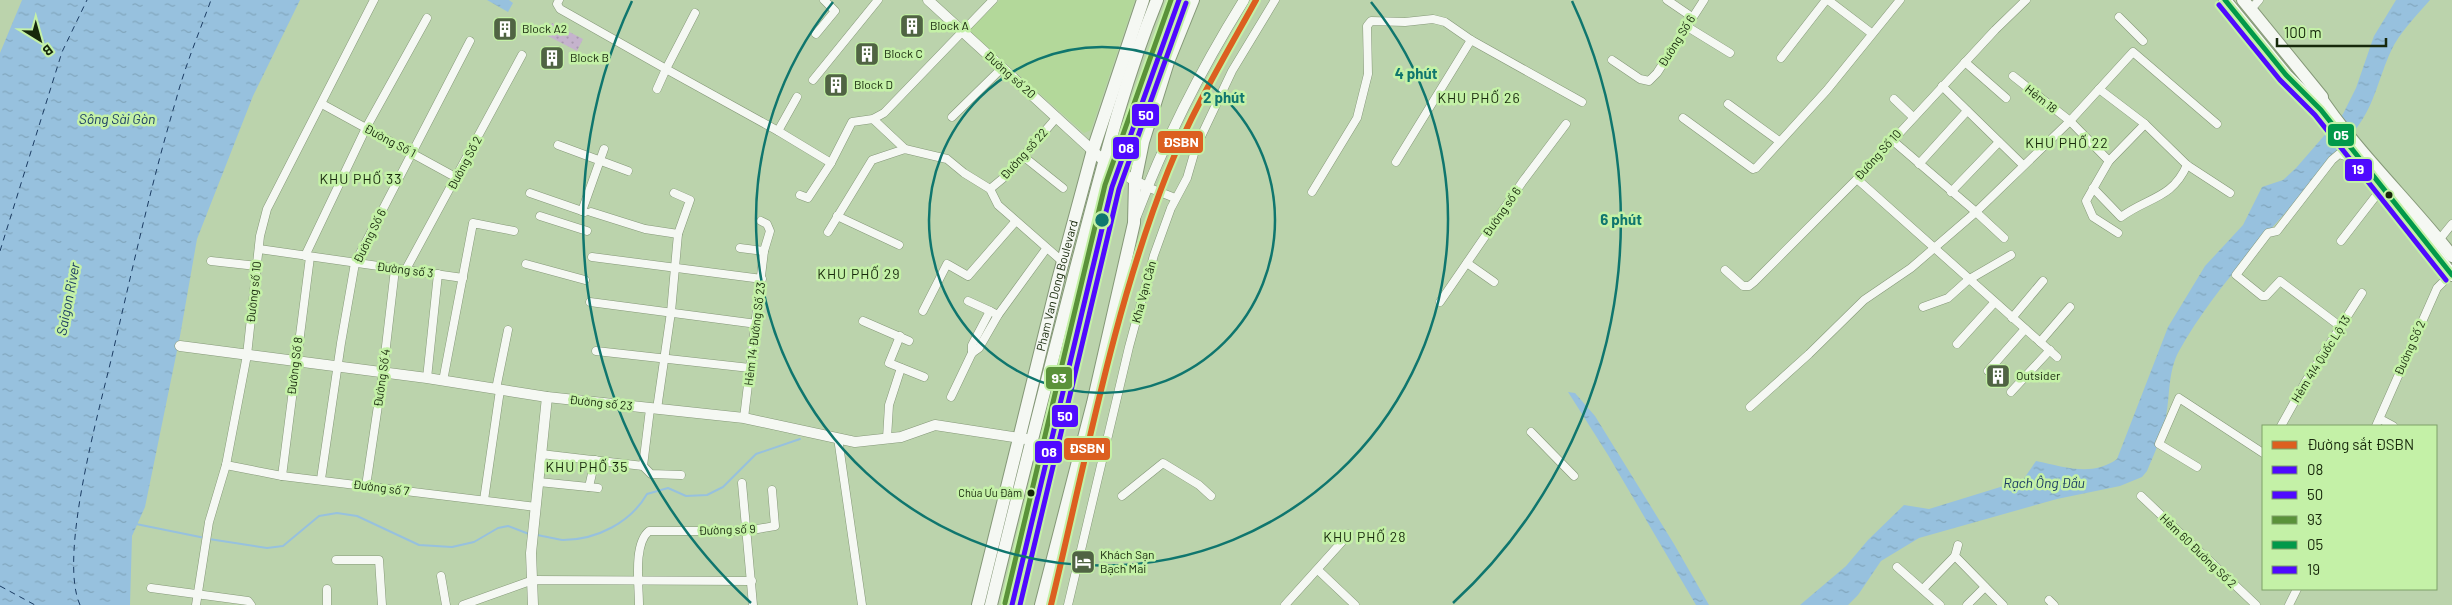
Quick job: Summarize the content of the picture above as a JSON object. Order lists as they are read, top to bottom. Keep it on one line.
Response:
{"streets":{"main road":["Pham Van Dong Boulevard"],"street":["Đường Số 6","Đường số 20","Hẻm 18","Đường Số 1","Đường số 22","Đường Số 10","Đường Số 2","Đường số 6","Đường số 3","Đường số 10","Kha Vạn Cân","Hẻm 14 Đường Số 23","Hẻm 414 Quốc Lộ 13","Đường Số 8","Đường Số 4","Đường số 23","Đường số 7","Đường số 9","Hẻm 60 Đường Số 2"]},"crossings":[["Đường Số 6","Đường Số 1"],["Đường Số 6","Đường số 3"],["Đường Số 6","Đường số 23"],["Đường Số 6","Đường số 7"],["Đường số 20","Đường số 22"],["Đường số 20","Pham Van Dong Boulevard"],["Đường Số 1","Đường Số 2"],["Đường Số 1","Đường số 10"],["Đường Số 1","Đường Số 8"],["Đường số 22","Pham Van Dong Boulevard"],["Đường Số 2","Đường số 3"],["Đường số 3","Đường số 10"],["Đường số 3","Đường Số 8"],["Đường số 3","Đường Số 4"],["Pham Van Dong Boulevard","Đường số 23"],["Đường số 10","Đường số 23"],["Đường số 10","Đường số 7"],["Hẻm 14 Đường Số 23","Đường số 23"],["Đường Số 8","Đường số 23"],["Đường Số 8","Đường số 7"],["Đường Số 4","Đường số 23"],["Đường Số 4","Đường số 7"]],"districts":["KHU PHỐ 26","KHU PHỐ 22","KHU PHỐ 33","KHU PHỐ 29","KHU PHỐ 35","KHU PHỐ 28"],"water":["Sông Sài Gòn","Saigon River","Rạch Ông Đầu"],"places":{"building":["Block A","Block A2","Block C","Block B","Block D","Outsider"],"other":["Chùa Ưu Đàm"],"hotel":["Khách Sạn Bạch Mai"]},"lines":["rail line ĐSBN","transit line 08","transit line 93","transit line 05","transit line 50","transit line 19"],"legend":["Đường sắt ĐSBN","08","50","93","05","19"],"scale_bar":"100 m","north":"bottom right","rings":["4 phút","2 phút","6 phút"]}
